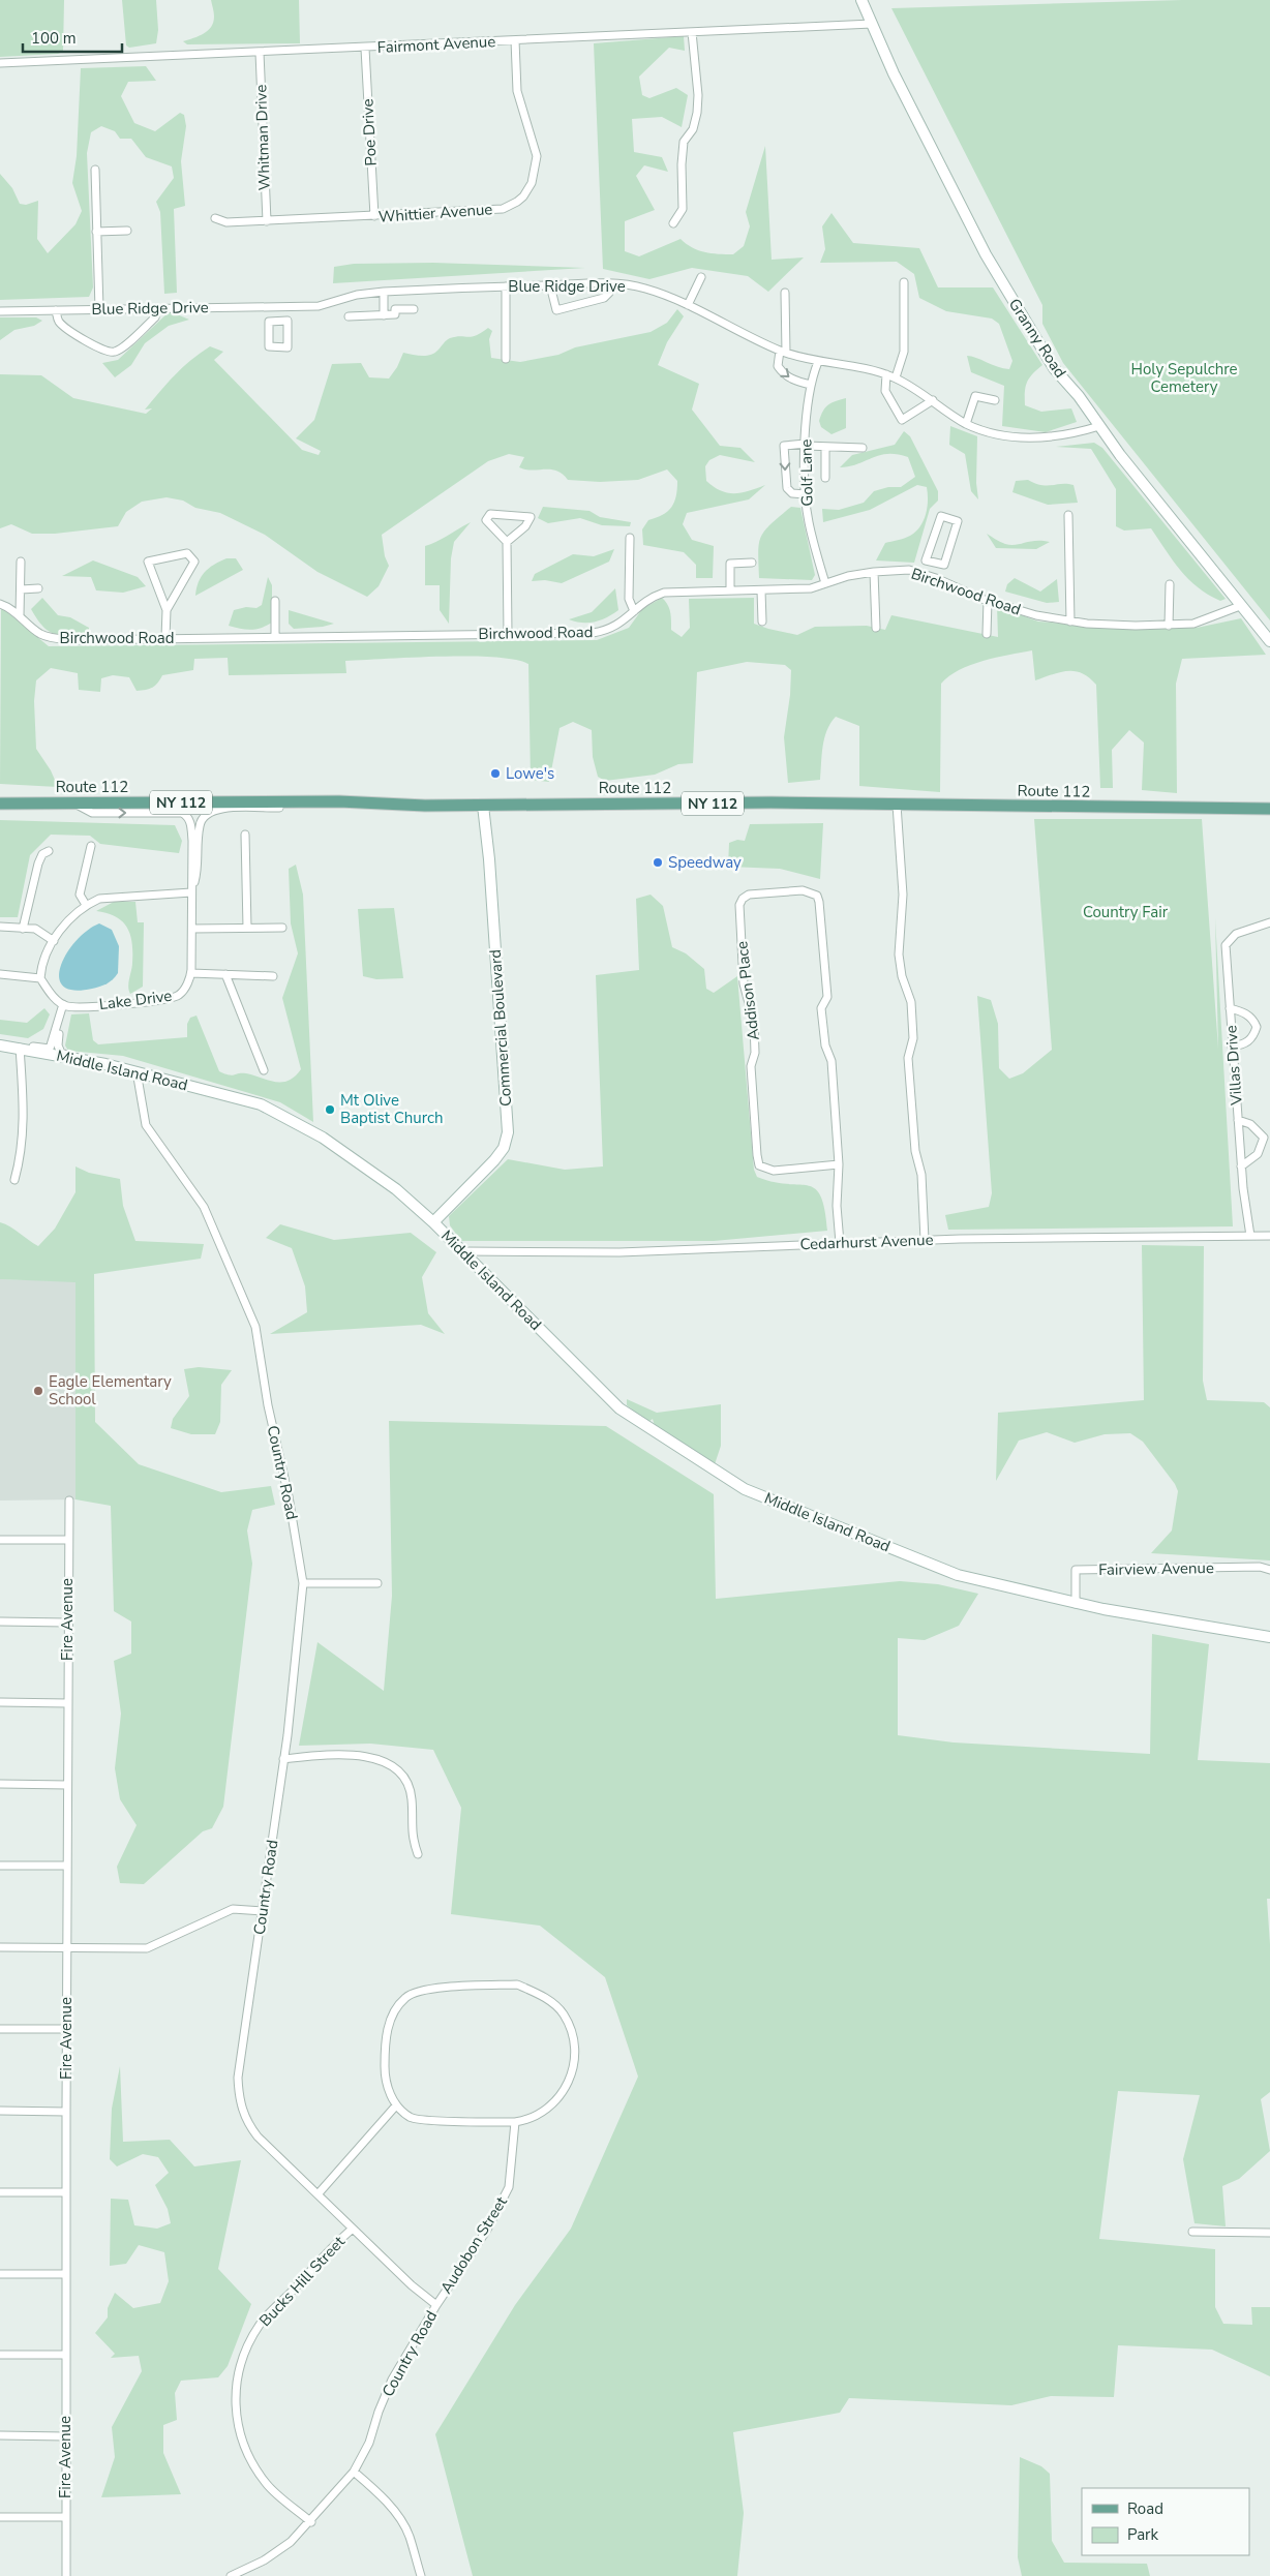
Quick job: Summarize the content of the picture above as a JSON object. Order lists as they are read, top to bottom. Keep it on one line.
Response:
{"streets":{"main road":["Route 112","NY 112"],"street":["Fairmont Avenue","Poe Drive","Whitman Drive","Whittier Avenue","Blue Ridge Drive","Granny Road","Golf Lane","Birchwood Road","Addison Place","Lake Drive","Commercial Boulevard","Villas Drive","Middle Island Road","Cedarhurst Avenue","Country Road","Fairview Avenue","Fire Avenue","Audobon Street","Bucks Hill Street"]},"crossings":[["Fairmont Avenue","Poe Drive"],["Fairmont Avenue","Whitman Drive"],["Fairmont Avenue","Whittier Avenue"],["Fairmont Avenue","Granny Road"],["Poe Drive","Whittier Avenue"],["Whitman Drive","Whittier Avenue"],["Blue Ridge Drive","Granny Road"],["Blue Ridge Drive","Golf Lane"],["Granny Road","Birchwood Road"],["Golf Lane","Birchwood Road"],["Route 112","Lake Drive"],["Route 112","Commercial Boulevard"],["Addison Place","Cedarhurst Avenue"],["Commercial Boulevard","Middle Island Road"],["Villas Drive","Cedarhurst Avenue"],["Middle Island Road","Cedarhurst Avenue"],["Middle Island Road","Country Road"],["Middle Island Road","Fairview Avenue"],["Country Road","Audobon Street"],["Country Road","Bucks Hill Street"]],"parks":["Holy Sepulchre Cemetery","Country Fair"],"places":["Lowe's","Speedway","Mt Olive Baptist Church","Eagle Elementary School"],"legend":["Road","Park"],"scale_bar":"100 m"}
